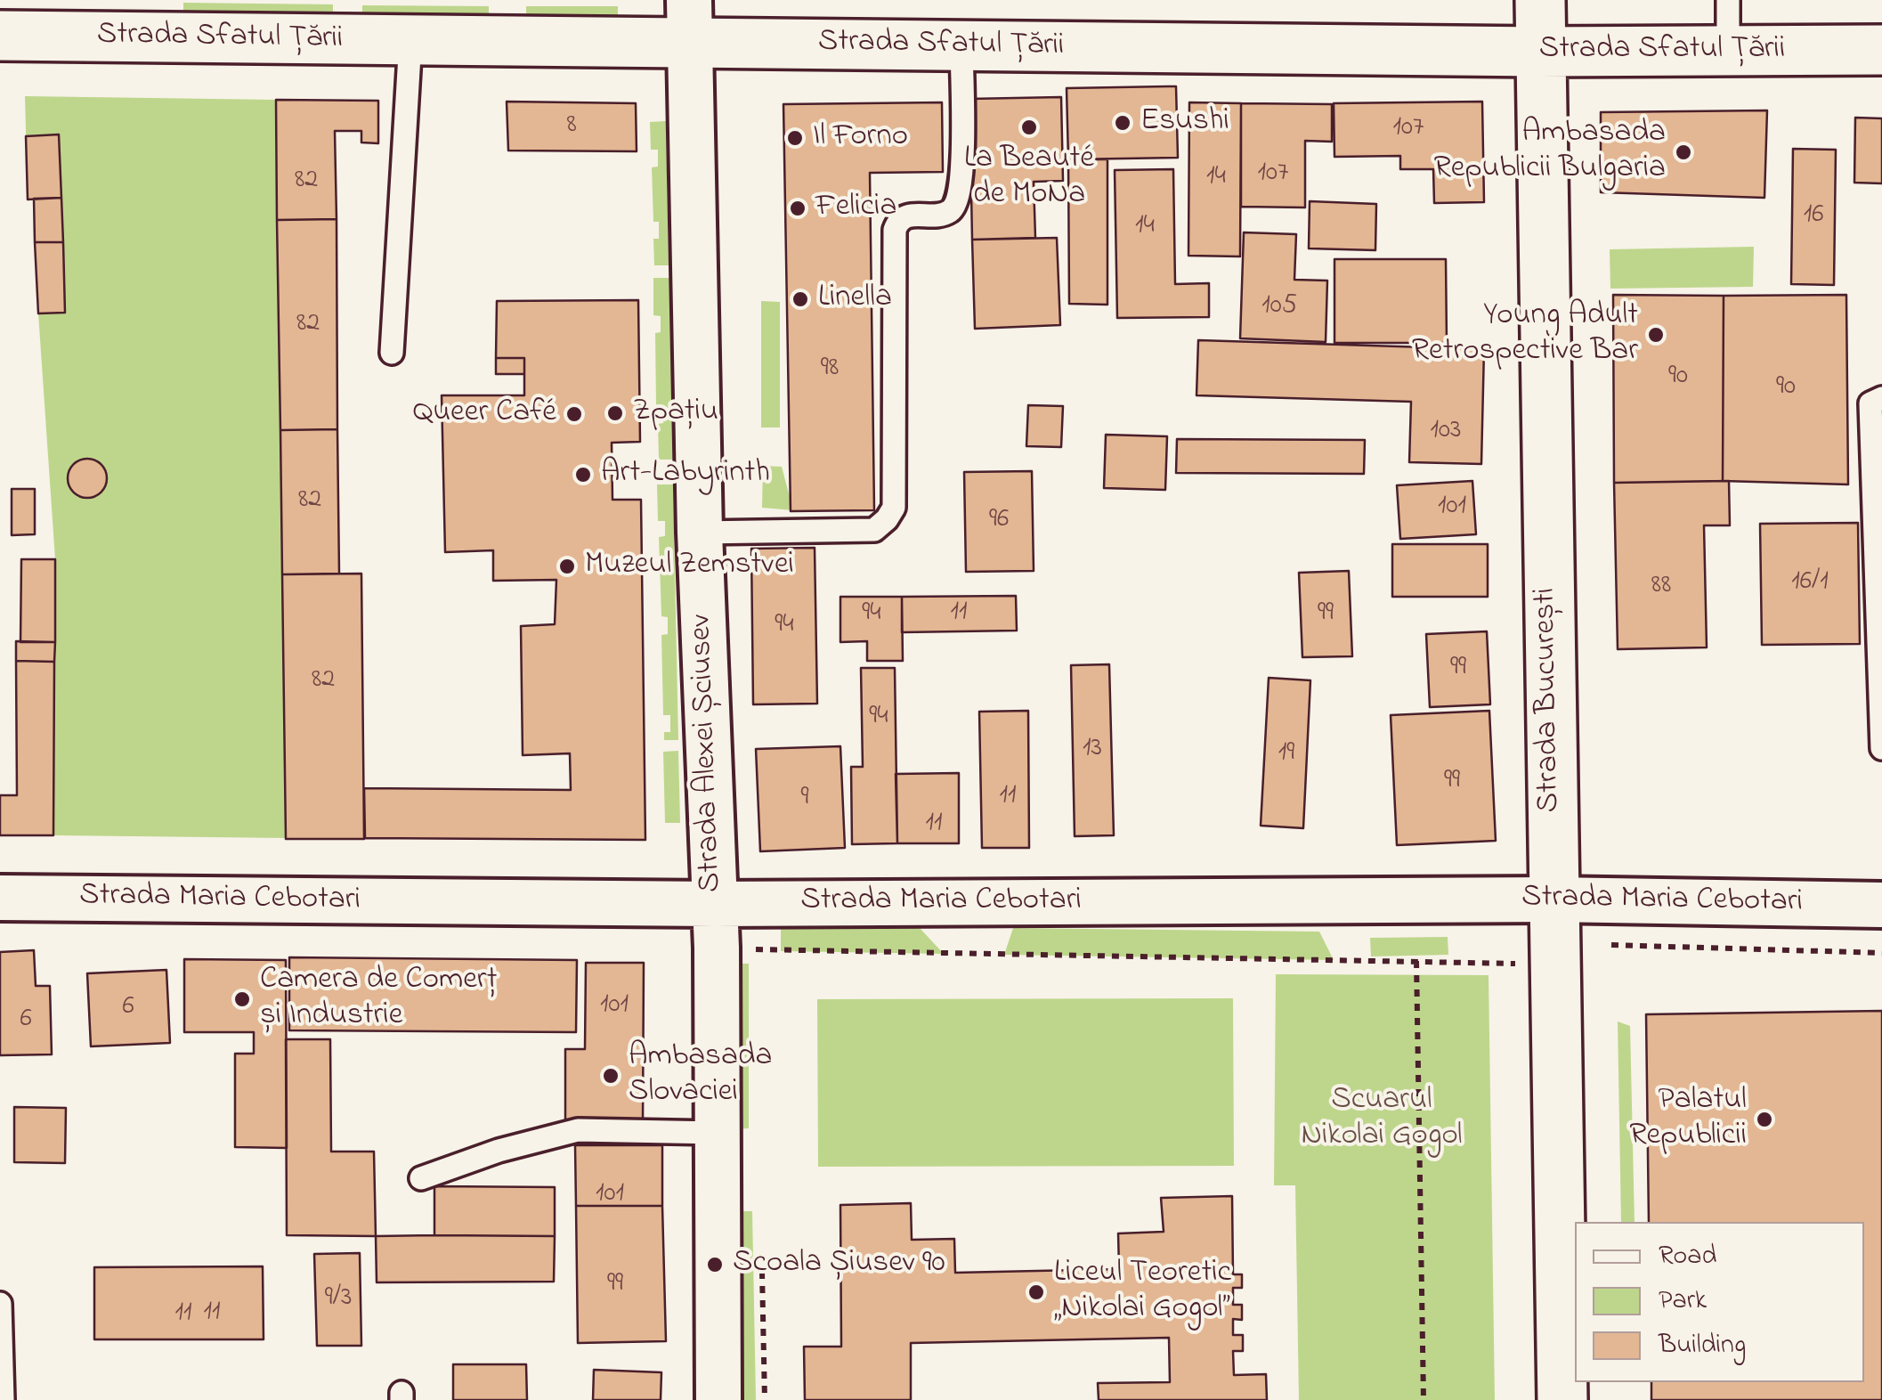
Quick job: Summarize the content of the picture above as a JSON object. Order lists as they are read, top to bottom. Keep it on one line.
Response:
{"streets":{"main road":["Strada Sfatul Țării","Strada București"],"street":["Strada Alexei Șciusev","Strada Maria Cebotari"]},"crossings":[["Strada Sfatul Țării","Strada București"],["Strada Sfatul Țării","Strada Alexei Șciusev"],["Strada București","Strada Maria Cebotari"],["Strada Alexei Șciusev","Strada Maria Cebotari"]],"parks":["Scuarul Nikolai Gogol"],"places":["Esushi","La Beauté de MoNa","Il Forno","Ambasada Republicii Bulgaria","Felicia","Linella","Young Adult Retrospective Bar","Zpațiu","Queer Café","Art-Labyrinth","Muzeul Zemstvei","Camera de Comerț și Industrie","Ambasada Slovaciei","Palatul Republicii","Scoala Șiusev 90","Liceul Teoretic „Nikolai Gogol”"],"house_numbers":["8","107","107","14","82","16","14","105","82","98","90","90","103","82","101","96","16/1","88","11","94","99","94","99","82","94","13","19","99","11","9","11","101","6","6","101","99","9/3","11","11"],"legend":["Road","Park","Building"]}
